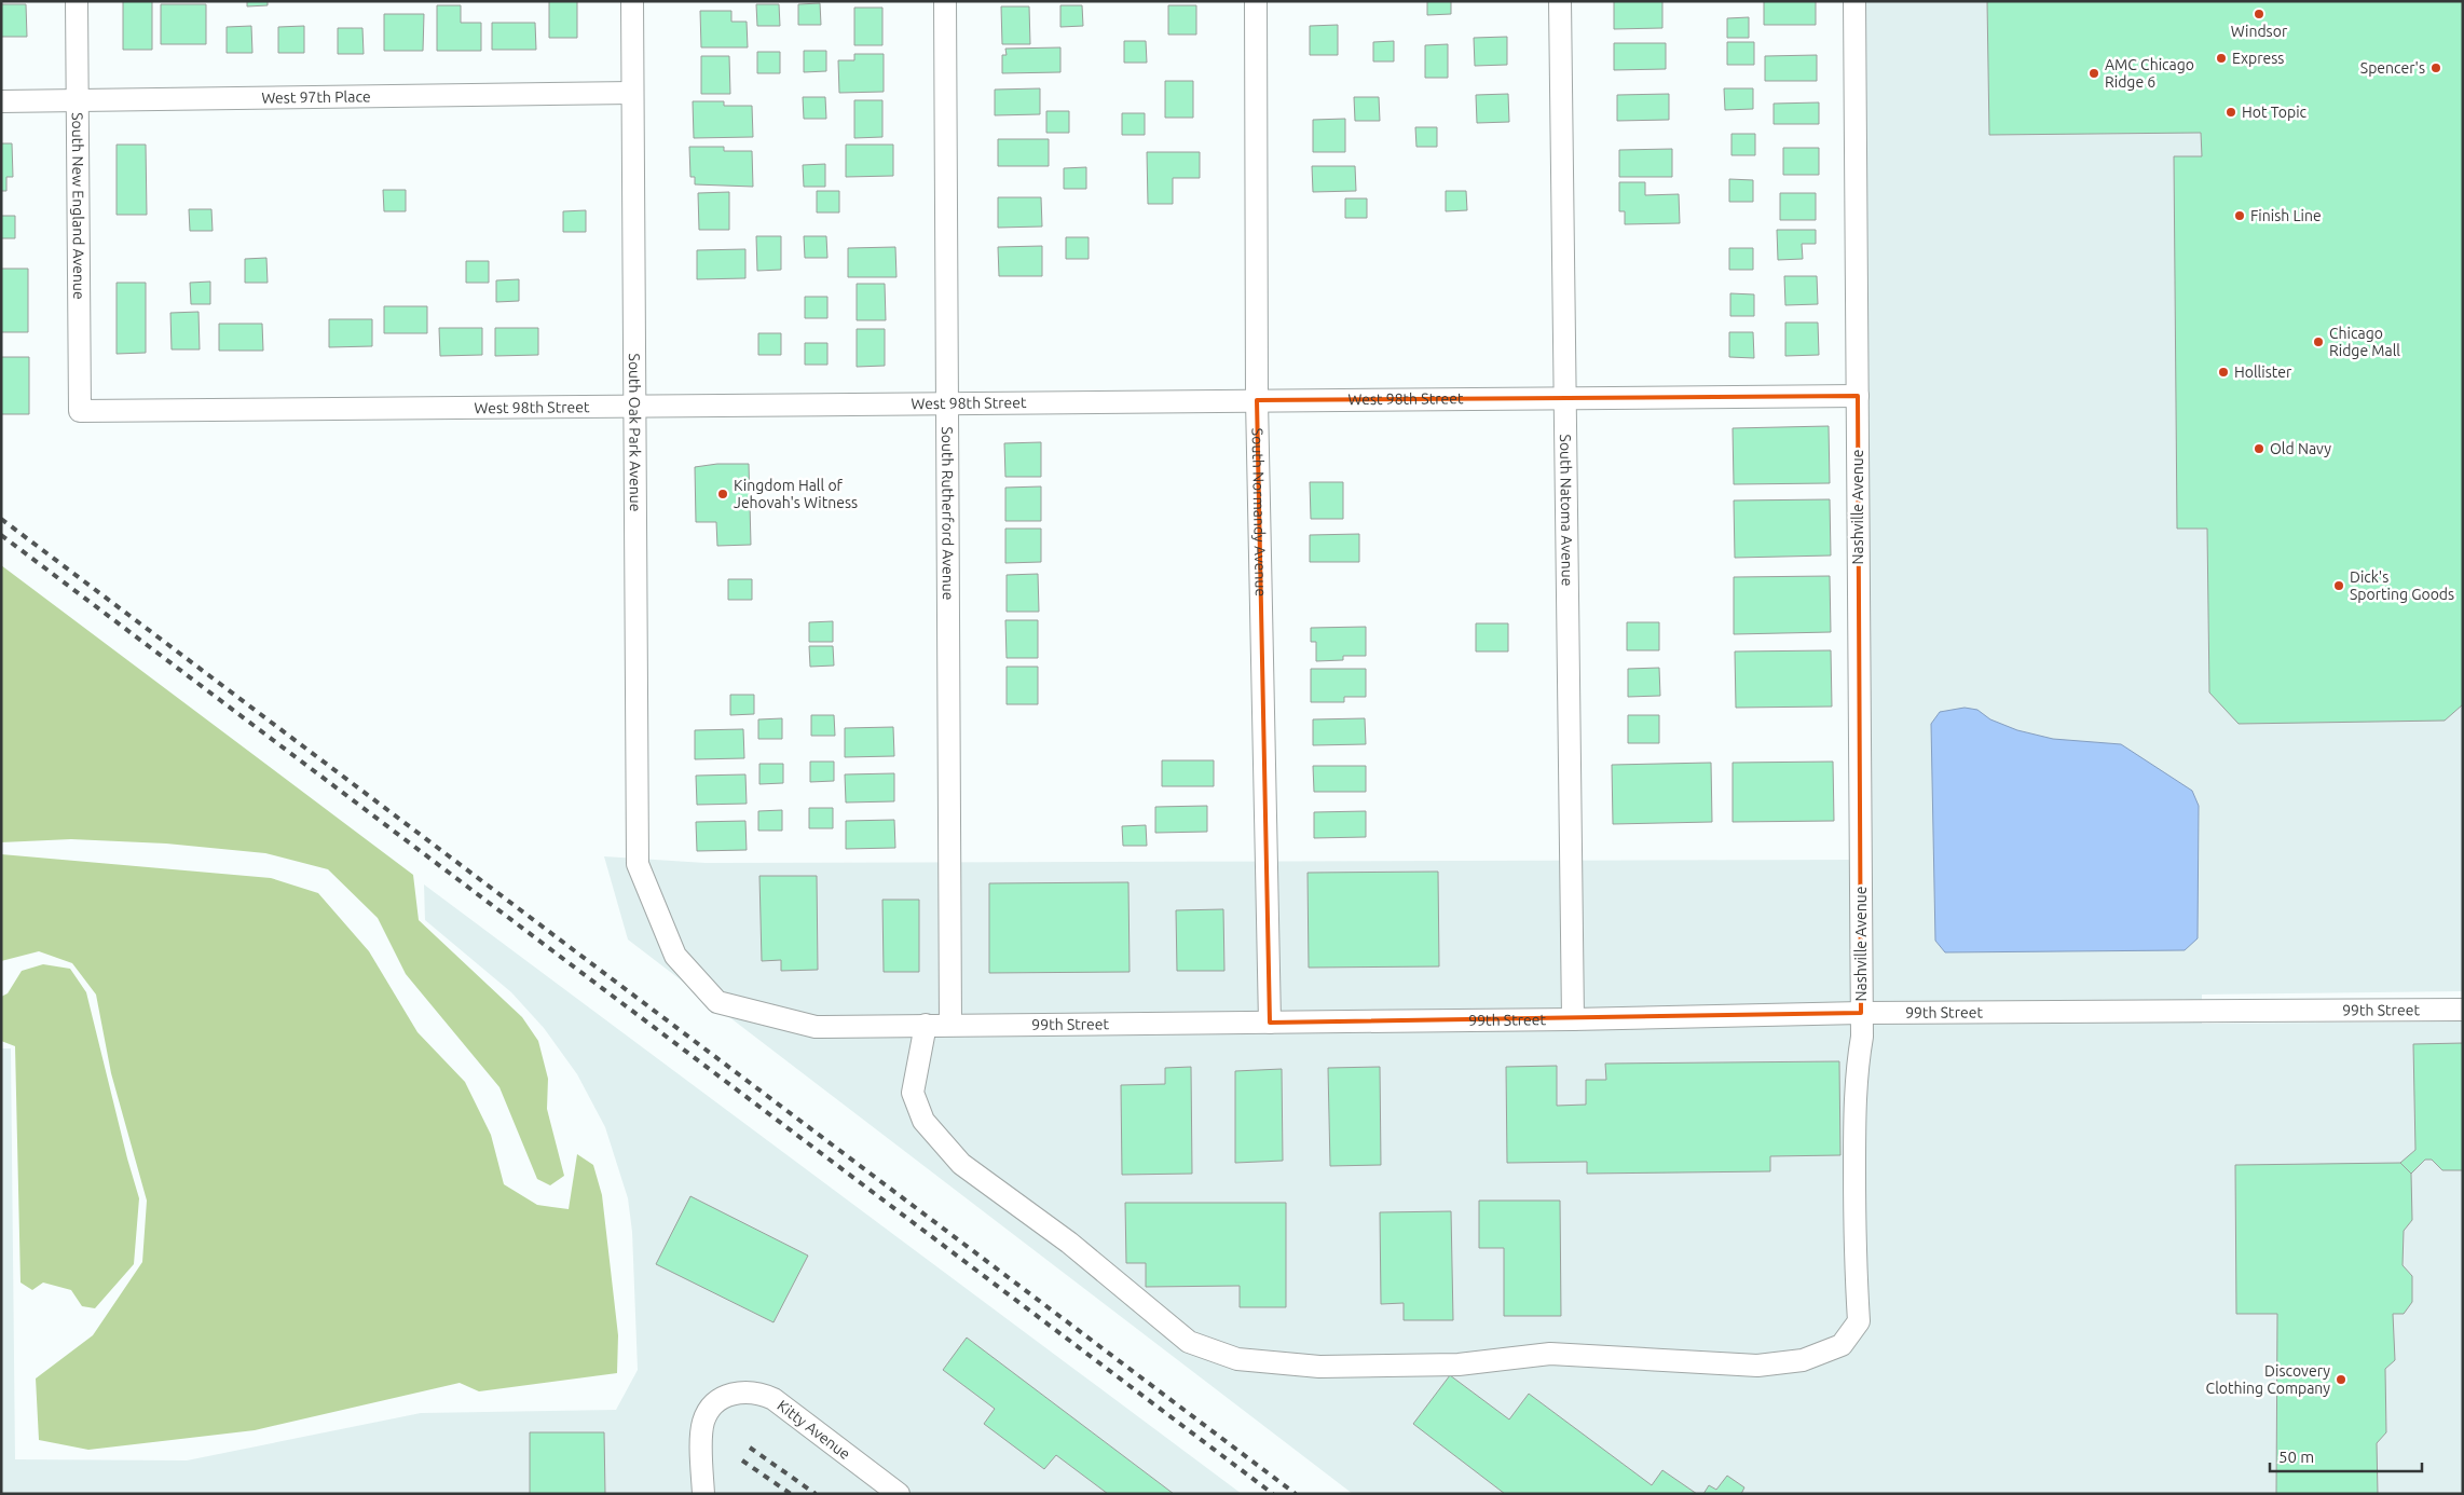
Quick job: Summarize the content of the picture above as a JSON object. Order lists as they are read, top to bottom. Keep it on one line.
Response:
{"streets":{"street":["West 97th Place","South New England Avenue","West 98th Street","South Oak Park Avenue","Nashville Avenue","South Natoma Avenue","South Normandy Avenue","South Rutherford Avenue","99th Street","Kitty Avenue"]},"crossings":[["West 97th Place","South New England Avenue"],["West 97th Place","South Oak Park Avenue"],["South New England Avenue","West 98th Street"],["West 98th Street","South Oak Park Avenue"],["West 98th Street","Nashville Avenue"],["West 98th Street","South Natoma Avenue"],["West 98th Street","South Normandy Avenue"],["West 98th Street","South Rutherford Avenue"],["South Oak Park Avenue","99th Street"],["Nashville Avenue","99th Street"],["South Natoma Avenue","99th Street"],["South Normandy Avenue","99th Street"],["South Rutherford Avenue","99th Street"]],"places":["Windsor","Express","Spencer's","AMC Chicago Ridge 6","Hot Topic","Finish Line","Chicago Ridge Mall","Hollister","Old Navy","Kingdom Hall of Jehovah's Witness","Dick's Sporting Goods","Discovery Clothing Company"],"scale_bar":"50 m"}
